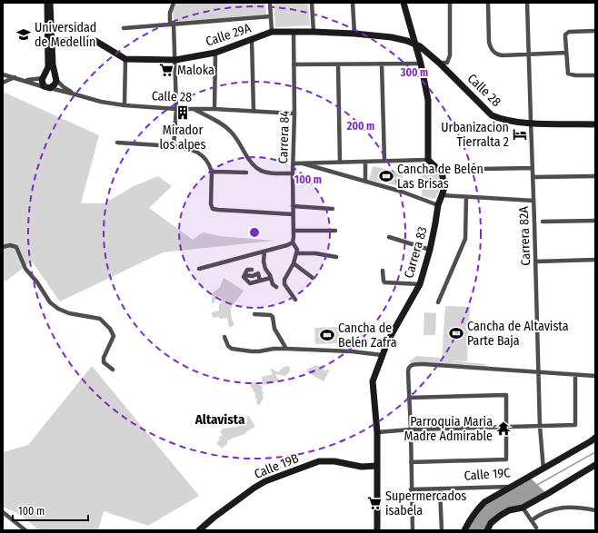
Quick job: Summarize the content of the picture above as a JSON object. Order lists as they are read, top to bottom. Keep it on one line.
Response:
{"streets":{"street":["Calle 29A","Calle 28","Carrera 84","Carrera 82A","Carrera 83","Calle 19B","Calle 19C"]},"crossings":[["Calle 29A","Calle 28"],["Calle 29A","Carrera 84"],["Calle 28","Carrera 84"],["Calle 28","Carrera 82A"],["Carrera 82A","Calle 19C"],["Carrera 83","Calle 19B"]],"districts":["Altavista"],"places":{"school or university":["Universidad de Medellín"],"supermarket":["Maloka","Supermercados isabela"],"building":["Mirador los alpes"],"hotel":["Urbanizacion Tierralta 2"],"sports":["Cancha de Belén Las Brisas","Cancha de Altavista Parte Baja","Cancha de Belén Zafra"],"temple":["Parroquia Maria Madre Admirable"]},"scale_bar":"100 m","rings":["300 m","200 m","100 m"]}
